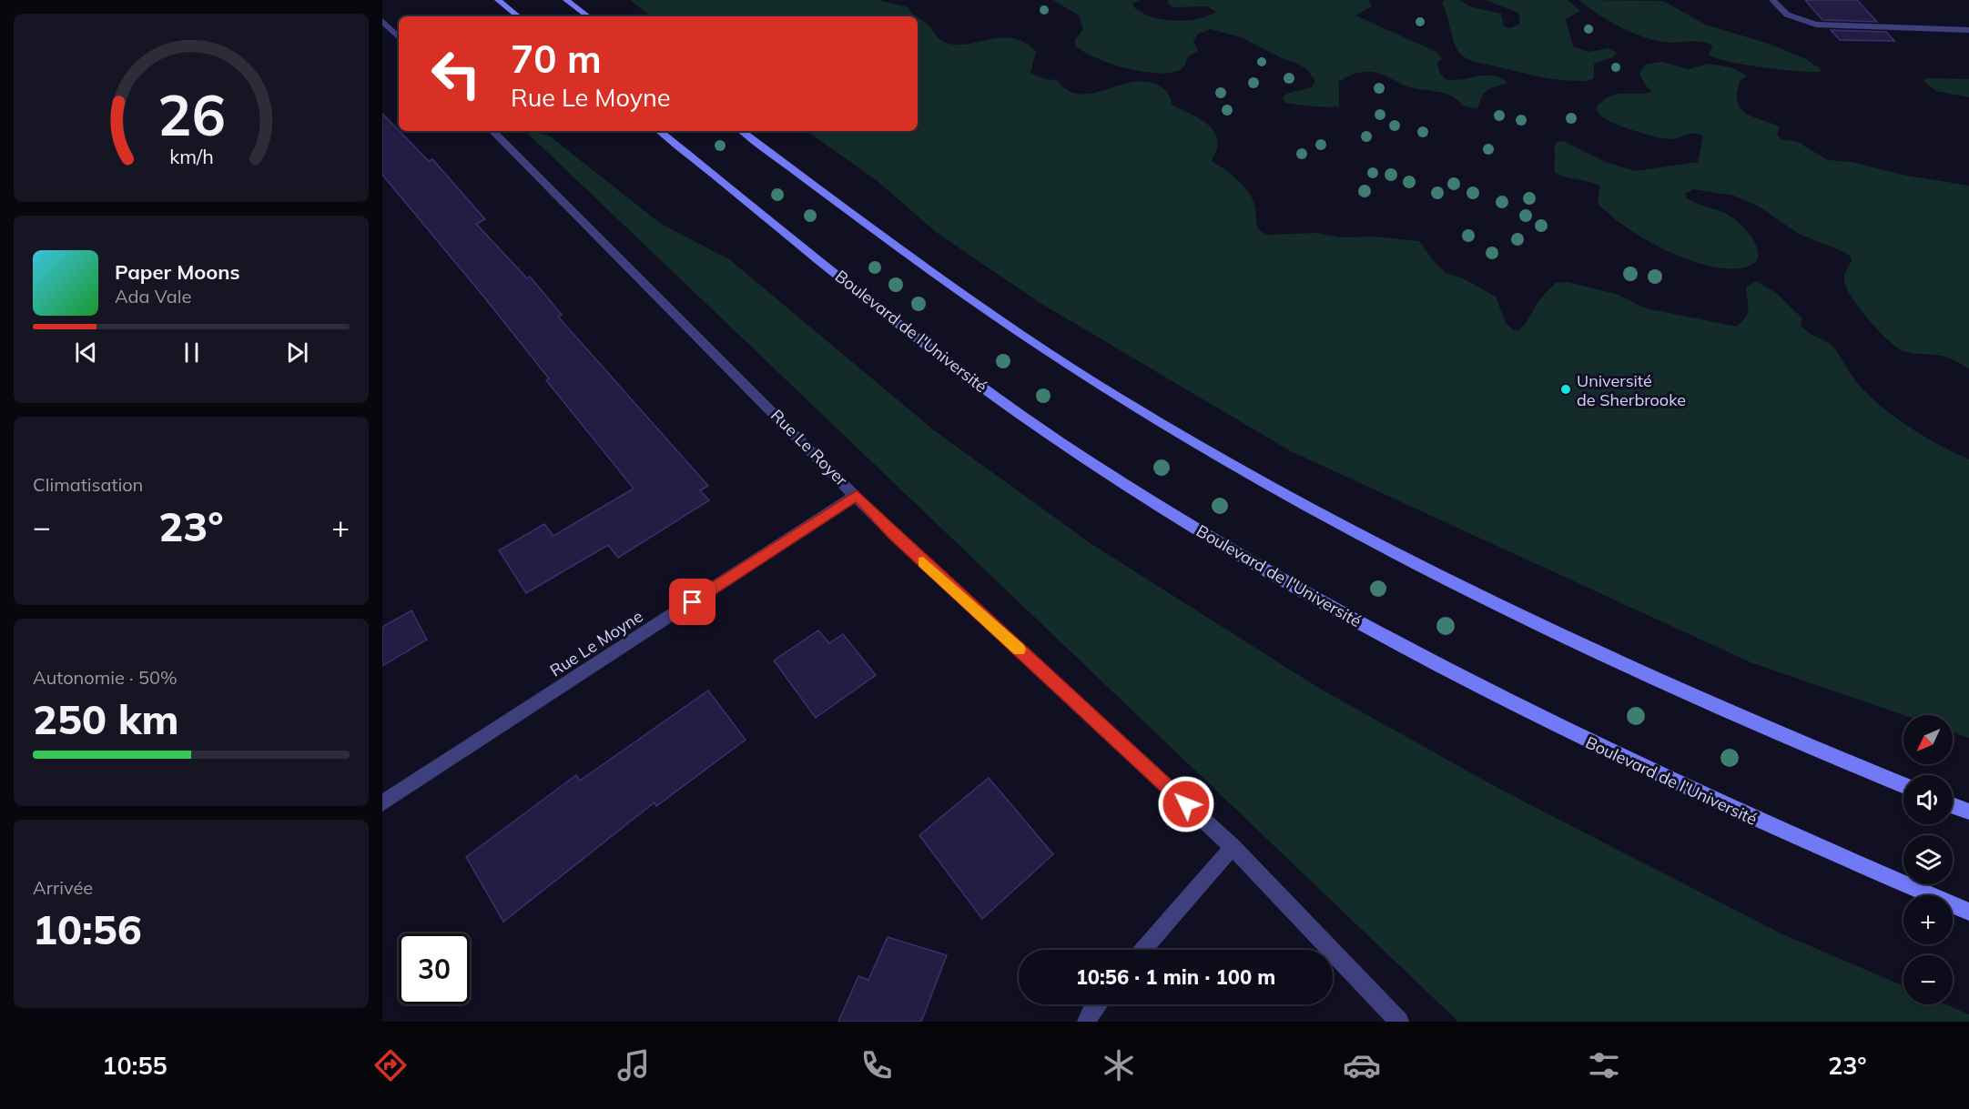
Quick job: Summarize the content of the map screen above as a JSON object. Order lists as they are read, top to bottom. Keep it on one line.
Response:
{"streets":{"main road":["Boulevard de l'Université"],"street":["Rue Le Royer","Rue Le Moyne"]},"crossings":[["Rue Le Royer","Rue Le Moyne"]],"places":["Université de Sherbrooke"],"north":"bottom left","page":{"turn":["70 m","Rue Le Moyne"],"song":["Paper Moons","Ada Vale"],"tile":["Climatisation",["Autonomie · 50%","250 km"],["Arrivée","10:56"]],"heat":["−","23°","+"],"map_buttons":["+","−"],"limit":"30","trip":"10:56 · 1 min · 100 m","tabs":["10:55","23°"],"gauge":["26","km/h"]}}
